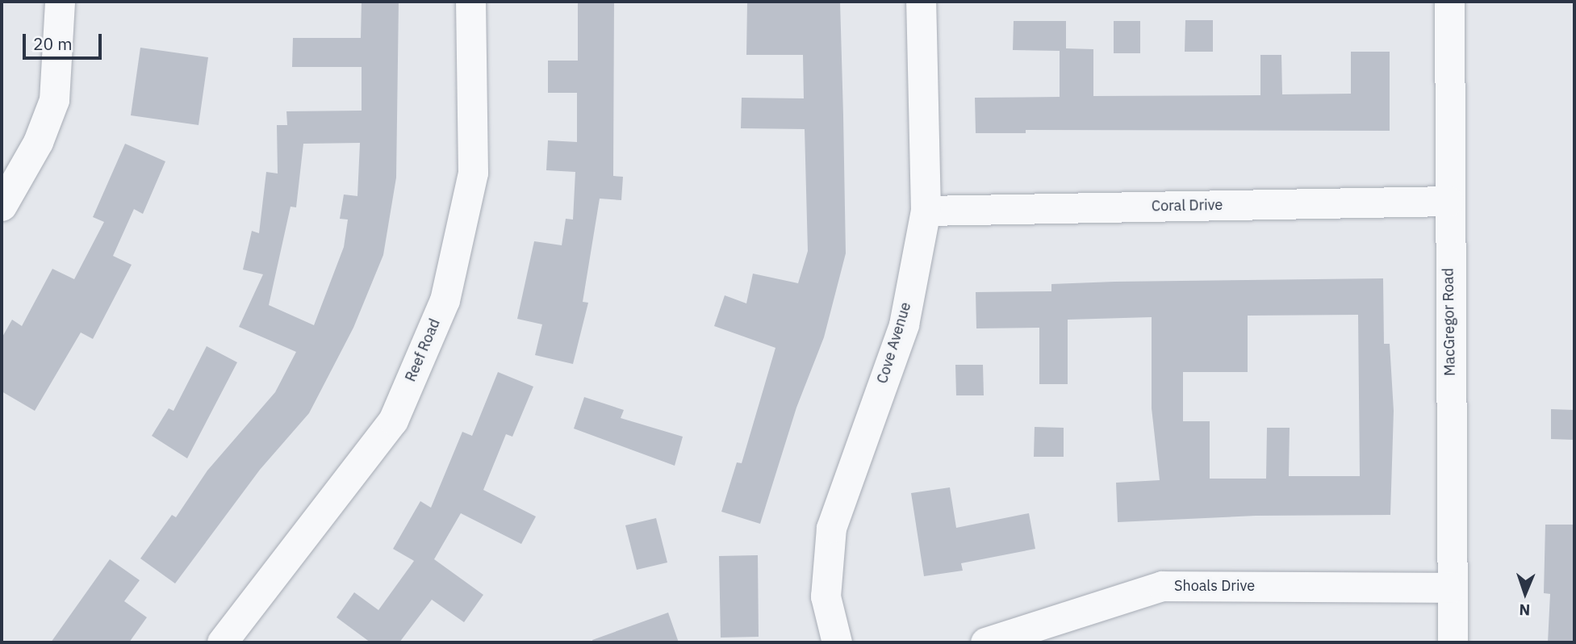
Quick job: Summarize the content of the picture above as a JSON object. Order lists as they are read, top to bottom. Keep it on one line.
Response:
{"streets":{"street":["Coral Drive","MacGregor Road","Cove Avenue","Reef Road","Shoals Drive"]},"crossings":[["Coral Drive","MacGregor Road"],["Coral Drive","Cove Avenue"],["MacGregor Road","Shoals Drive"]],"scale_bar":"20 m","north":"bottom"}
